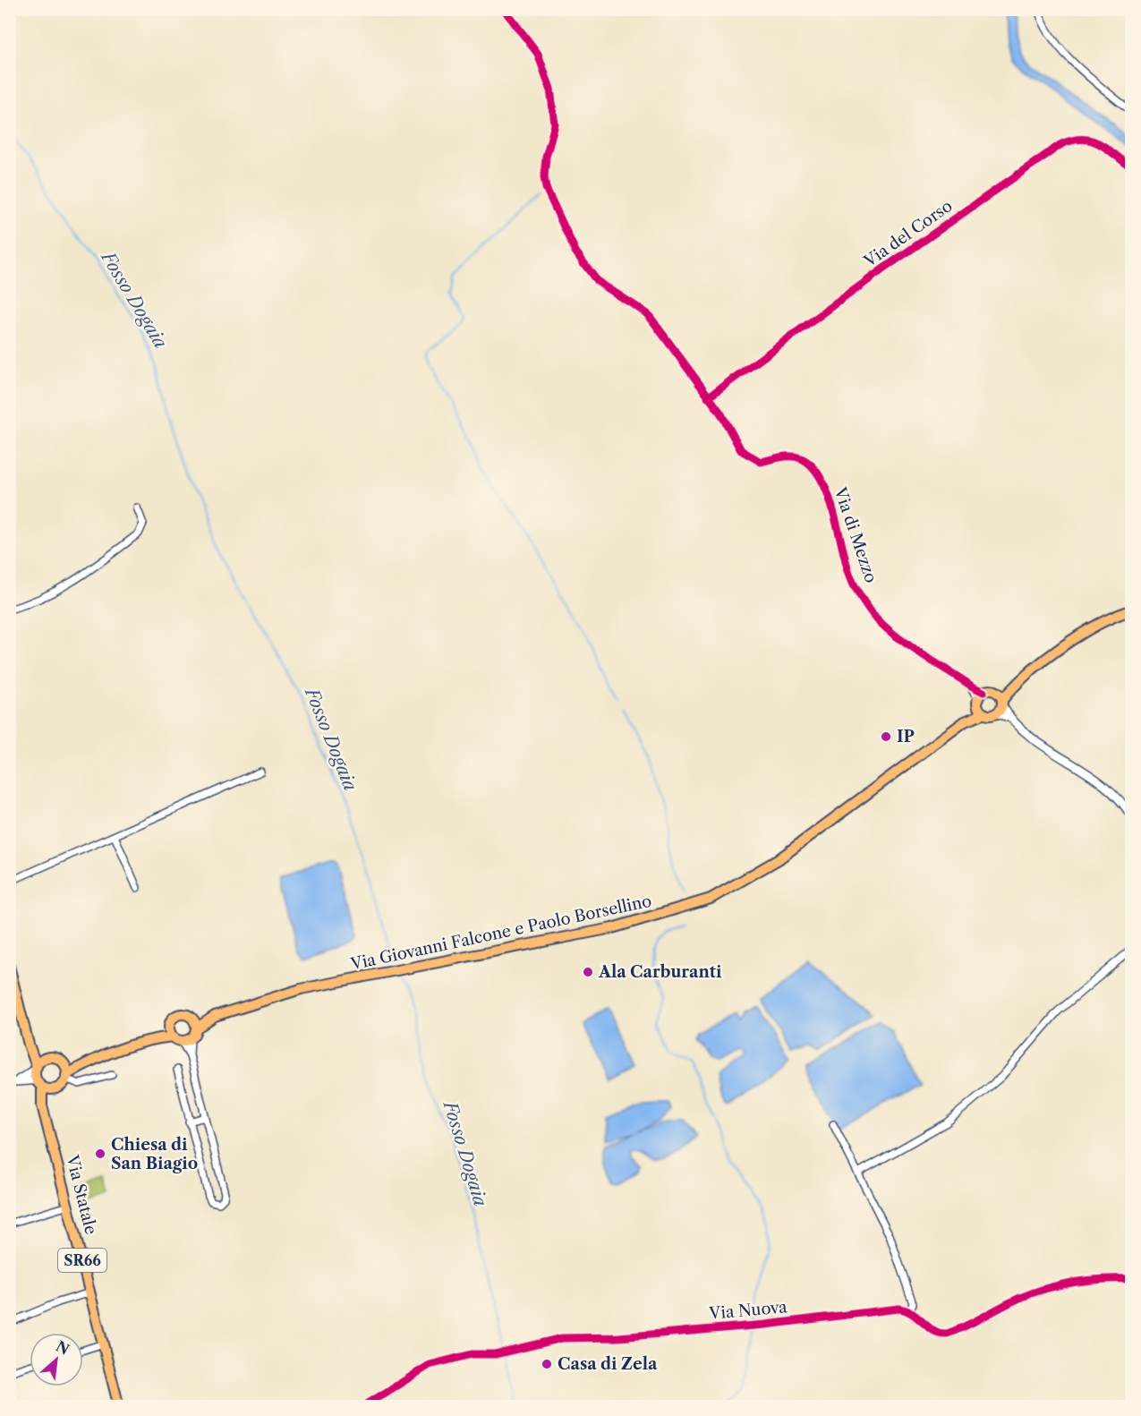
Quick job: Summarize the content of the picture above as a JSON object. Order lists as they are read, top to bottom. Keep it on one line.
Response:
{"streets":{"main road":["Via Giovanni Falcone e Paolo Borsellino","Via Statale","SR66"],"street":["Via del Corso","Via di Mezzo","Via Nuova"]},"crossings":[["Via del Corso","Via di Mezzo"],["Via di Mezzo","Via Giovanni Falcone e Paolo Borsellino"],["Via Giovanni Falcone e Paolo Borsellino","Via Statale"],["Via Giovanni Falcone e Paolo Borsellino","SR66"],["Via Statale","SR66"]],"water":["Fosso Dogaia"],"places":["IP","Ala Carburanti","Chiesa di San Biagio","Casa di Zela"],"north":"top right"}
